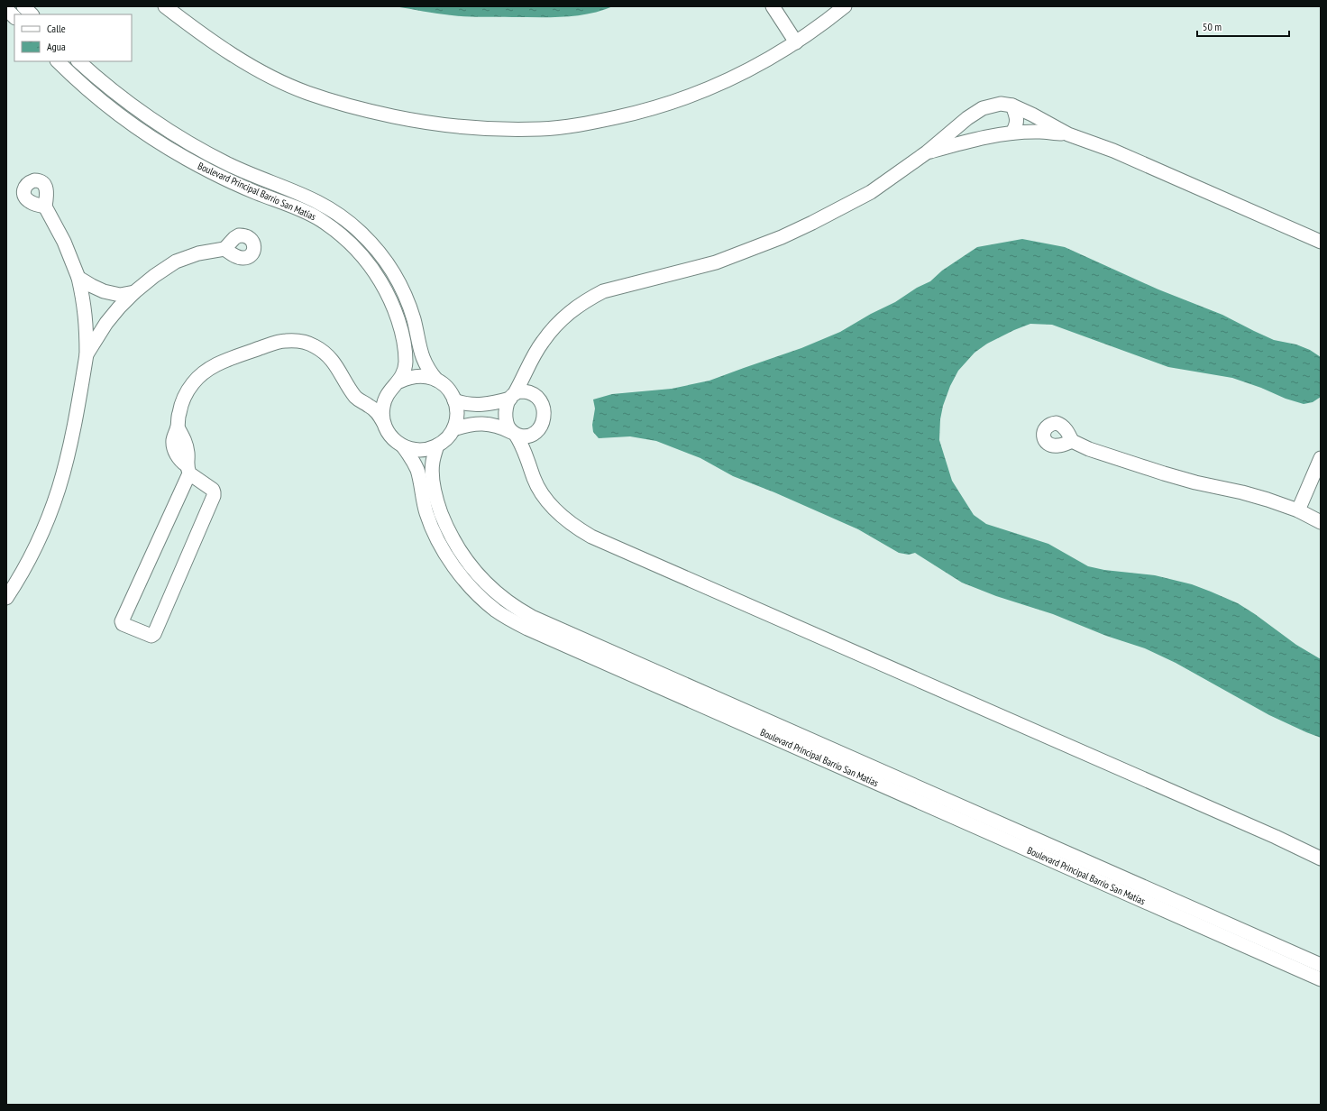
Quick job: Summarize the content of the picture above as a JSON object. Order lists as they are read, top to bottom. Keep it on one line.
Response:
{"streets":{"street":["Boulevard Principal Barrio San Matías"]},"legend":["Calle","Agua"],"scale_bar":"50 m"}
